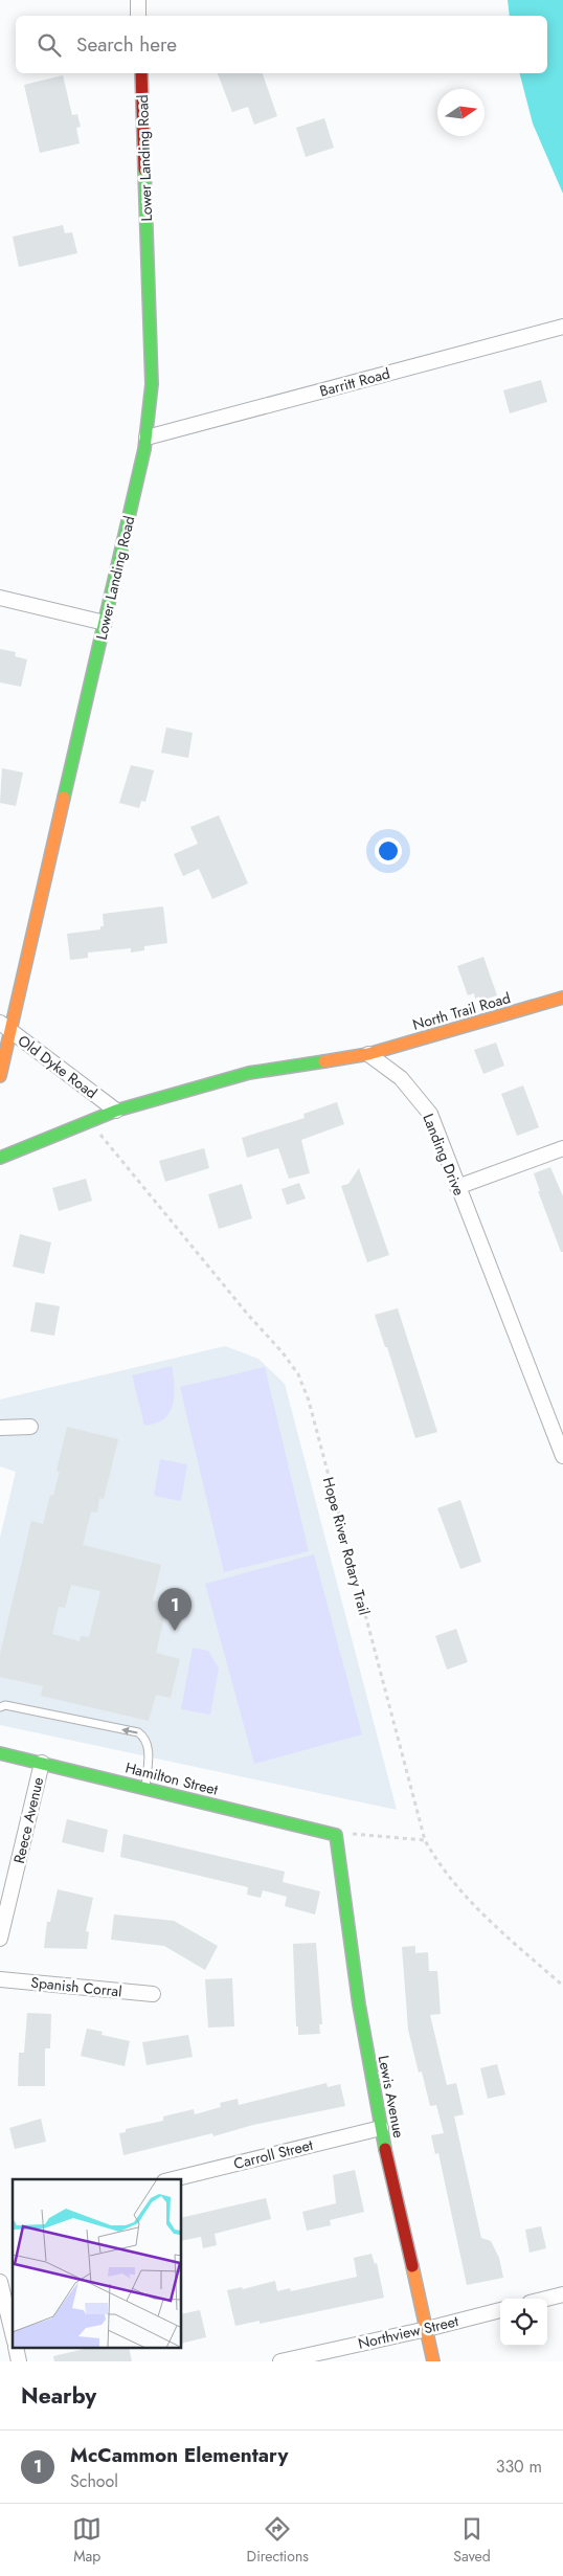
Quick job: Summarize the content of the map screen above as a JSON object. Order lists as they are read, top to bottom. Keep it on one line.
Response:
{"streets":{"street":["Lower Landing Road","Barritt Road","North Trail Road","Old Dyke Road","Landing Drive","Hamilton Street","Reece Avenue","Spanish Corral","Lewis Avenue","Carroll Street","Northview Street"],"path":["Hope River Rotary Trail"]},"crossings":[["Lower Landing Road","Barritt Road"],["Lower Landing Road","Old Dyke Road"],["North Trail Road","Landing Drive"],["Hamilton Street","Reece Avenue"],["Hamilton Street","Lewis Avenue"],["Lewis Avenue","Carroll Street"],["Lewis Avenue","Northview Street"]],"north":"right","page":{"search":"Search here","pins":"1","heading":"Nearby","list":[{"mark":"1","name":"McCammon Elementary","note":"School","value":"330 m"}],"nav":["Map","Directions","Saved"]}}
